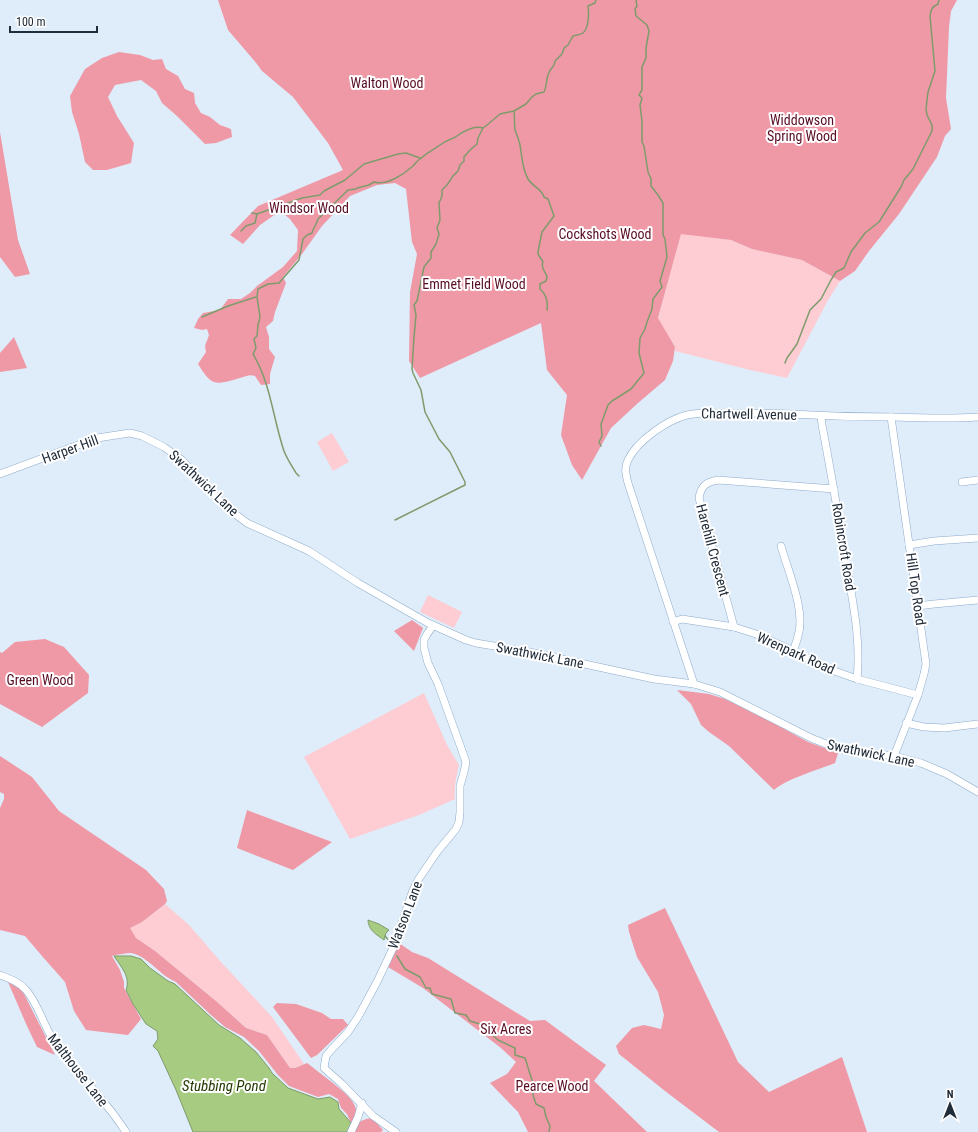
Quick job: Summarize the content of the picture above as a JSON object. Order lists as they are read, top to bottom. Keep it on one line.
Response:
{"streets":{"street":["Chartwell Avenue","Harper Hill","Swathwick Lane","Robincroft Road","Harehill Crescent","Hill Top Road","Wrenpark Road","Watson Lane","Malthouse Lane"]},"crossings":[["Chartwell Avenue","Swathwick Lane"],["Chartwell Avenue","Robincroft Road"],["Chartwell Avenue","Hill Top Road"],["Chartwell Avenue","Wrenpark Road"],["Harper Hill","Swathwick Lane"],["Swathwick Lane","Hill Top Road"],["Swathwick Lane","Watson Lane"],["Robincroft Road","Harehill Crescent"],["Robincroft Road","Wrenpark Road"],["Harehill Crescent","Wrenpark Road"],["Hill Top Road","Wrenpark Road"]],"water":["Stubbing Pond"],"parks":["Walton Wood","Widdowson Spring Wood","Windsor Wood","Cockshots Wood","Emmet Field Wood","Green Wood","Six Acres","Pearce Wood"],"scale_bar":"100 m","north":"top"}
